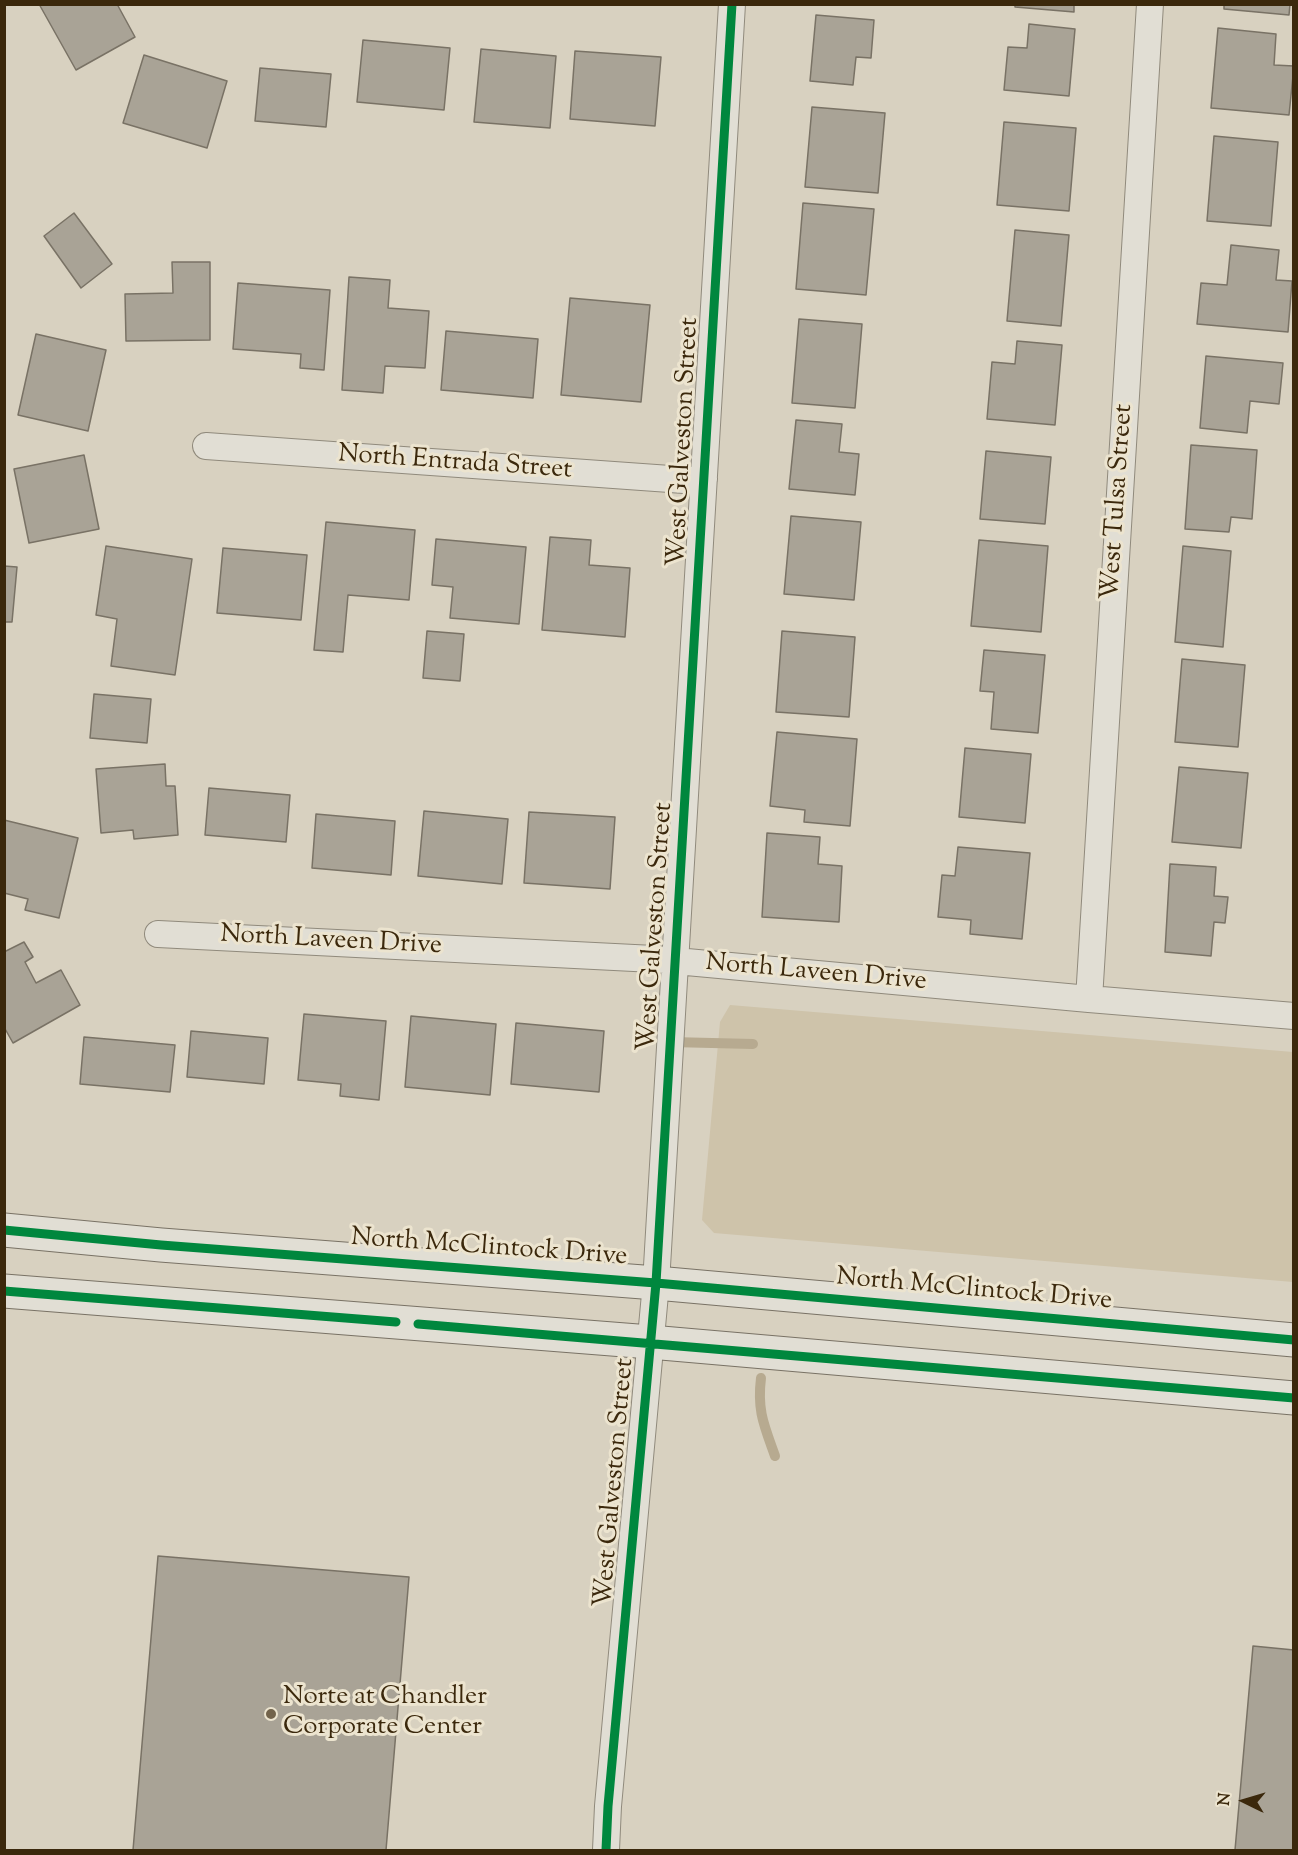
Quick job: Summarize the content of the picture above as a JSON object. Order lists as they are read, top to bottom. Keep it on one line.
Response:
{"streets":{"main road":["North McClintock Drive"],"street":["West Galveston Street","North Entrada Street","West Tulsa Street","North Laveen Drive"]},"crossings":[["West Galveston Street","North Entrada Street"],["West Galveston Street","North Laveen Drive"],["West Galveston Street","North McClintock Drive"],["West Tulsa Street","North Laveen Drive"]],"places":["Norte at Chandler Corporate Center"],"north":"left"}
